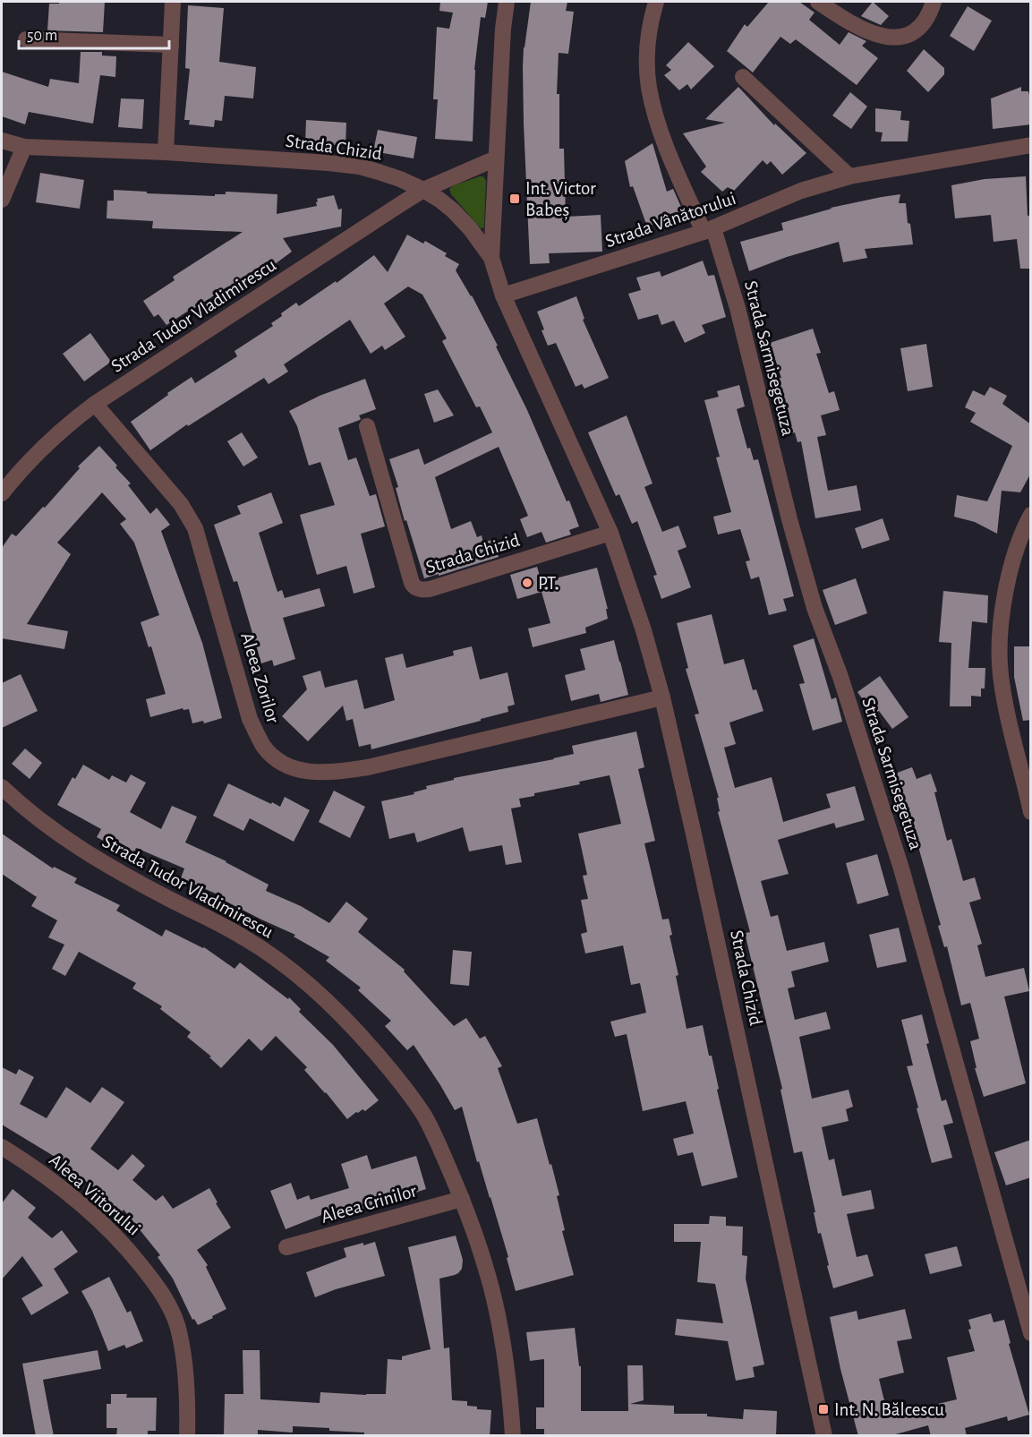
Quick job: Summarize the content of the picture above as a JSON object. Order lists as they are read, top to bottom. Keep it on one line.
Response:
{"streets":{"street":["Strada Chizid","Strada Vânătorului","Strada Tudor Vladimirescu","Strada Sarmisegetuza","Aleea Zorilor","Aleea Viitorului","Aleea Crinilor"]},"crossings":[["Strada Chizid","Strada Vânătorului"],["Strada Chizid","Strada Tudor Vladimirescu"],["Strada Chizid","Aleea Zorilor"],["Strada Vânătorului","Strada Sarmisegetuza"],["Strada Tudor Vladimirescu","Aleea Zorilor"],["Strada Tudor Vladimirescu","Aleea Crinilor"]],"places":{"transit":["Int. Victor Babeș","Int. N. Bălcescu"],"other":["P.T."]},"scale_bar":"50 m"}
